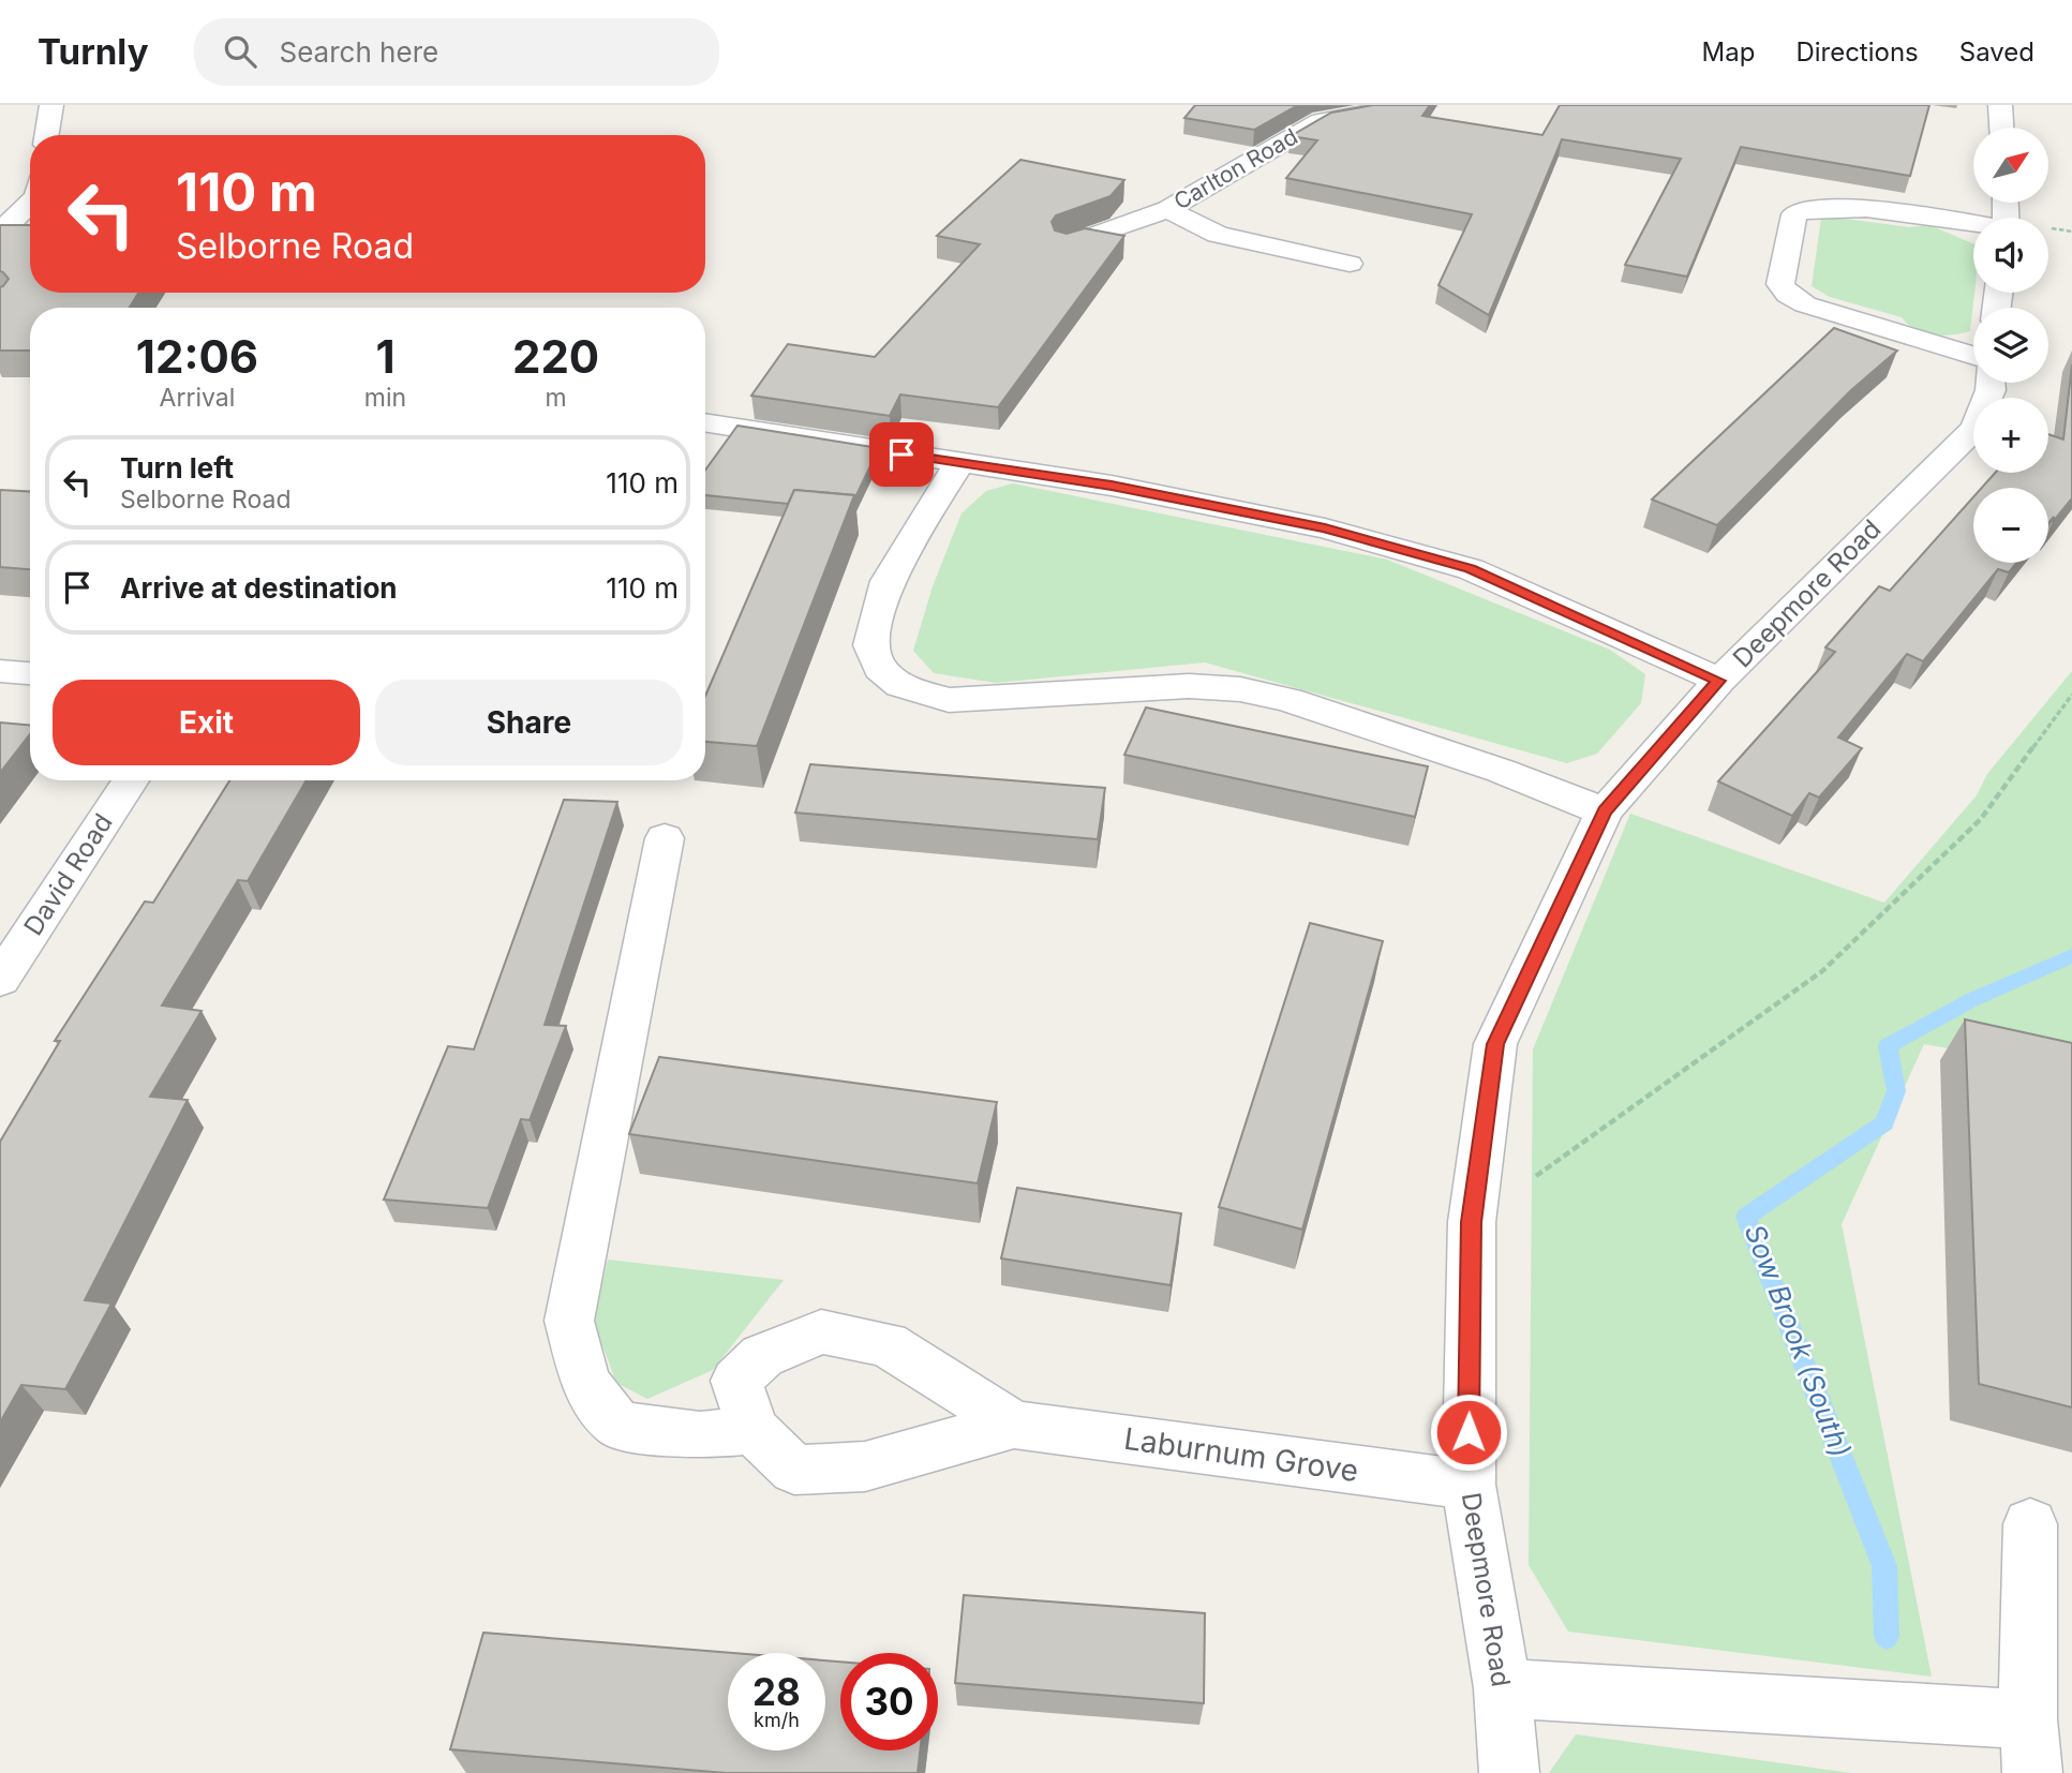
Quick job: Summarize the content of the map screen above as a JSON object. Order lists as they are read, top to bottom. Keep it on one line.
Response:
{"streets":{"street":["Carlton Road","Deepmore Road","David Road","Laburnum Grove"]},"crossings":[["Deepmore Road","Laburnum Grove"]],"water":["Sow Brook (South)"],"north":"top right","page":{"header":"Turnly","search":"Search here","nav":["Map","Directions","Saved"],"map_buttons":["+","−"],"turn":["110 m","Selborne Road"],"eta":["12:06","Arrival","1","min","220","m"],"list":[{"name":"Turn left","note":"Selborne Road","value":"110 m"},{"name":"Arrive at destination","value":"110 m"}],"buttons":["Exit","Share"],"speed":"28 km/h","limit":"30"}}
